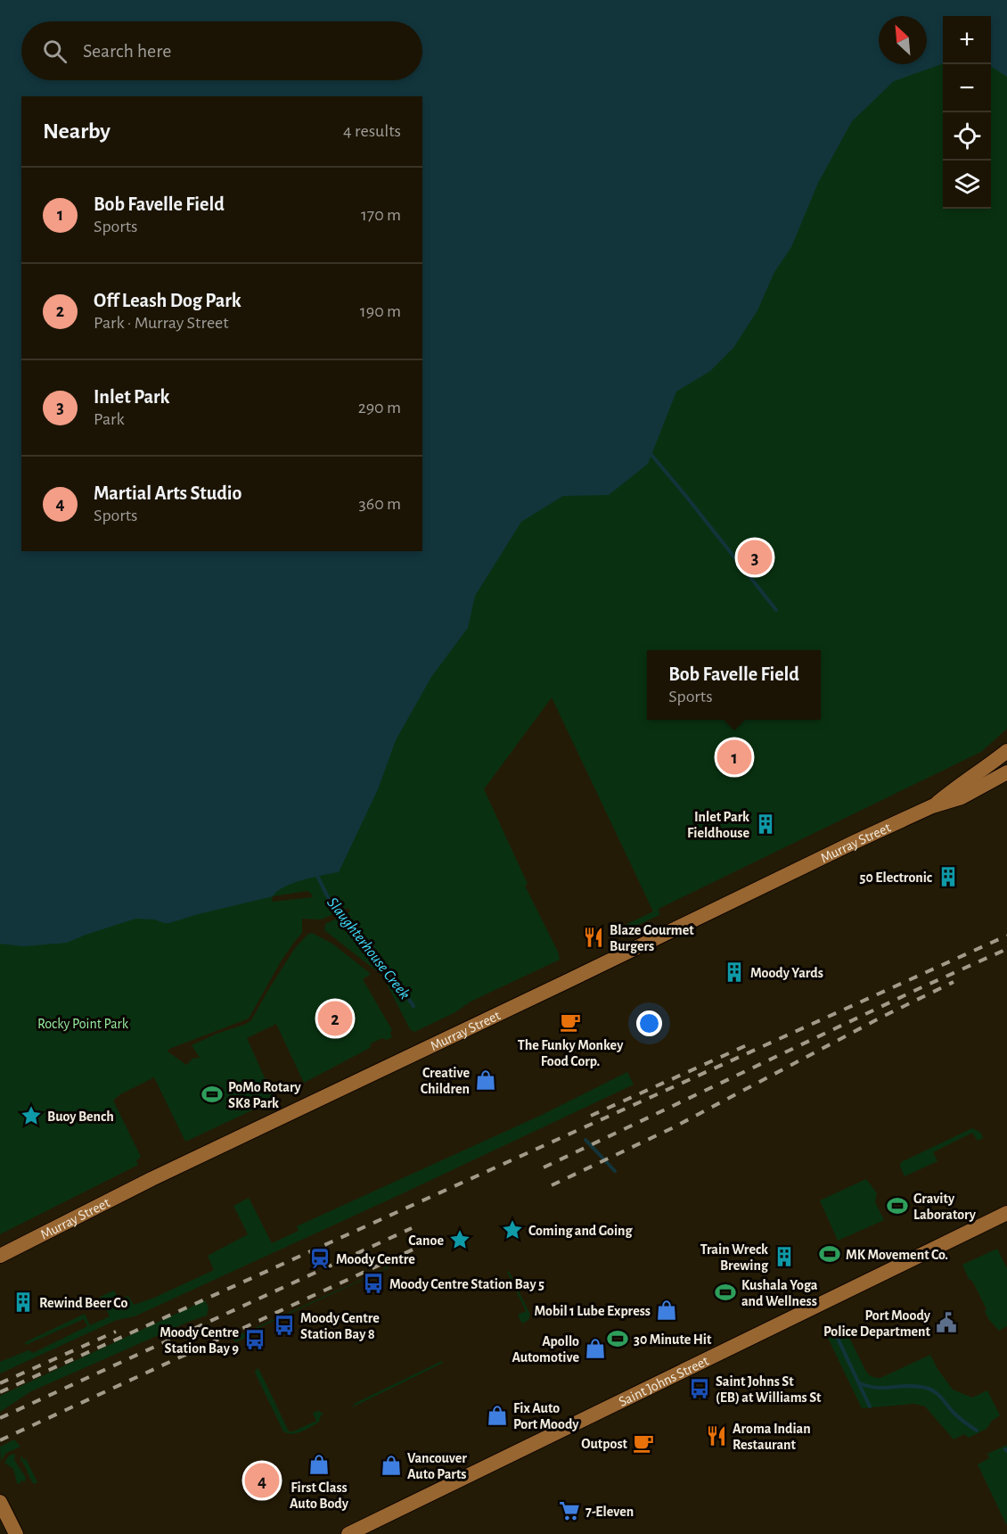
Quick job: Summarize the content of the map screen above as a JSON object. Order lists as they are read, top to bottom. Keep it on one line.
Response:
{"streets":{"main road":["Murray Street","Saint Johns Street"]},"water":["Slaughterhouse Creek"],"parks":["Rocky Point Park"],"places":{"building":["Inlet Park Fieldhouse","50 Electronic","Moody Yards","Train Wreck Brewing","Rewind Beer Co"],"restaurant":["Blaze Gourmet Burgers","Aroma Indian Restaurant"],"cafe":["The Funky Monkey Food Corp.","Outpost"],"shop":["Creative Children","Mobil 1 Lube Express","Apollo Automotive","Fix Auto Port Moody","First Class Auto Body","Vancouver Auto Parts"],"sports":["PoMo Rotary SK8 Park","Gravity Laboratory","MK Movement Co.","Kushala Yoga and Wellness","30 Minute Hit"],"place":["Buoy Bench","Coming and Going","Canoe"],"station":["Moody Centre"],"bus stop":["Moody Centre Station Bay 5","Moody Centre Station Bay 8","Moody Centre Station Bay 9","Saint Johns St (EB) at Williams St"],"public building":["Port Moody Police Department"],"supermarket":["7-Eleven"]},"north":"top left","page":{"map_buttons":["+","−"],"search":"Search here","heading":["Nearby","4 results"],"list":[{"mark":"1","name":"Bob Favelle Field","note":"Sports","value":"170 m"},{"mark":"2","name":"Off Leash Dog Park","note":"Park · Murray Street","value":"190 m"},{"mark":"3","name":"Inlet Park","note":"Park","value":"290 m"},{"mark":"4","name":"Martial Arts Studio","note":"Sports","value":"360 m"}],"pins":["3","1","2","4"],"popup":["Bob Favelle Field","Sports"]}}
